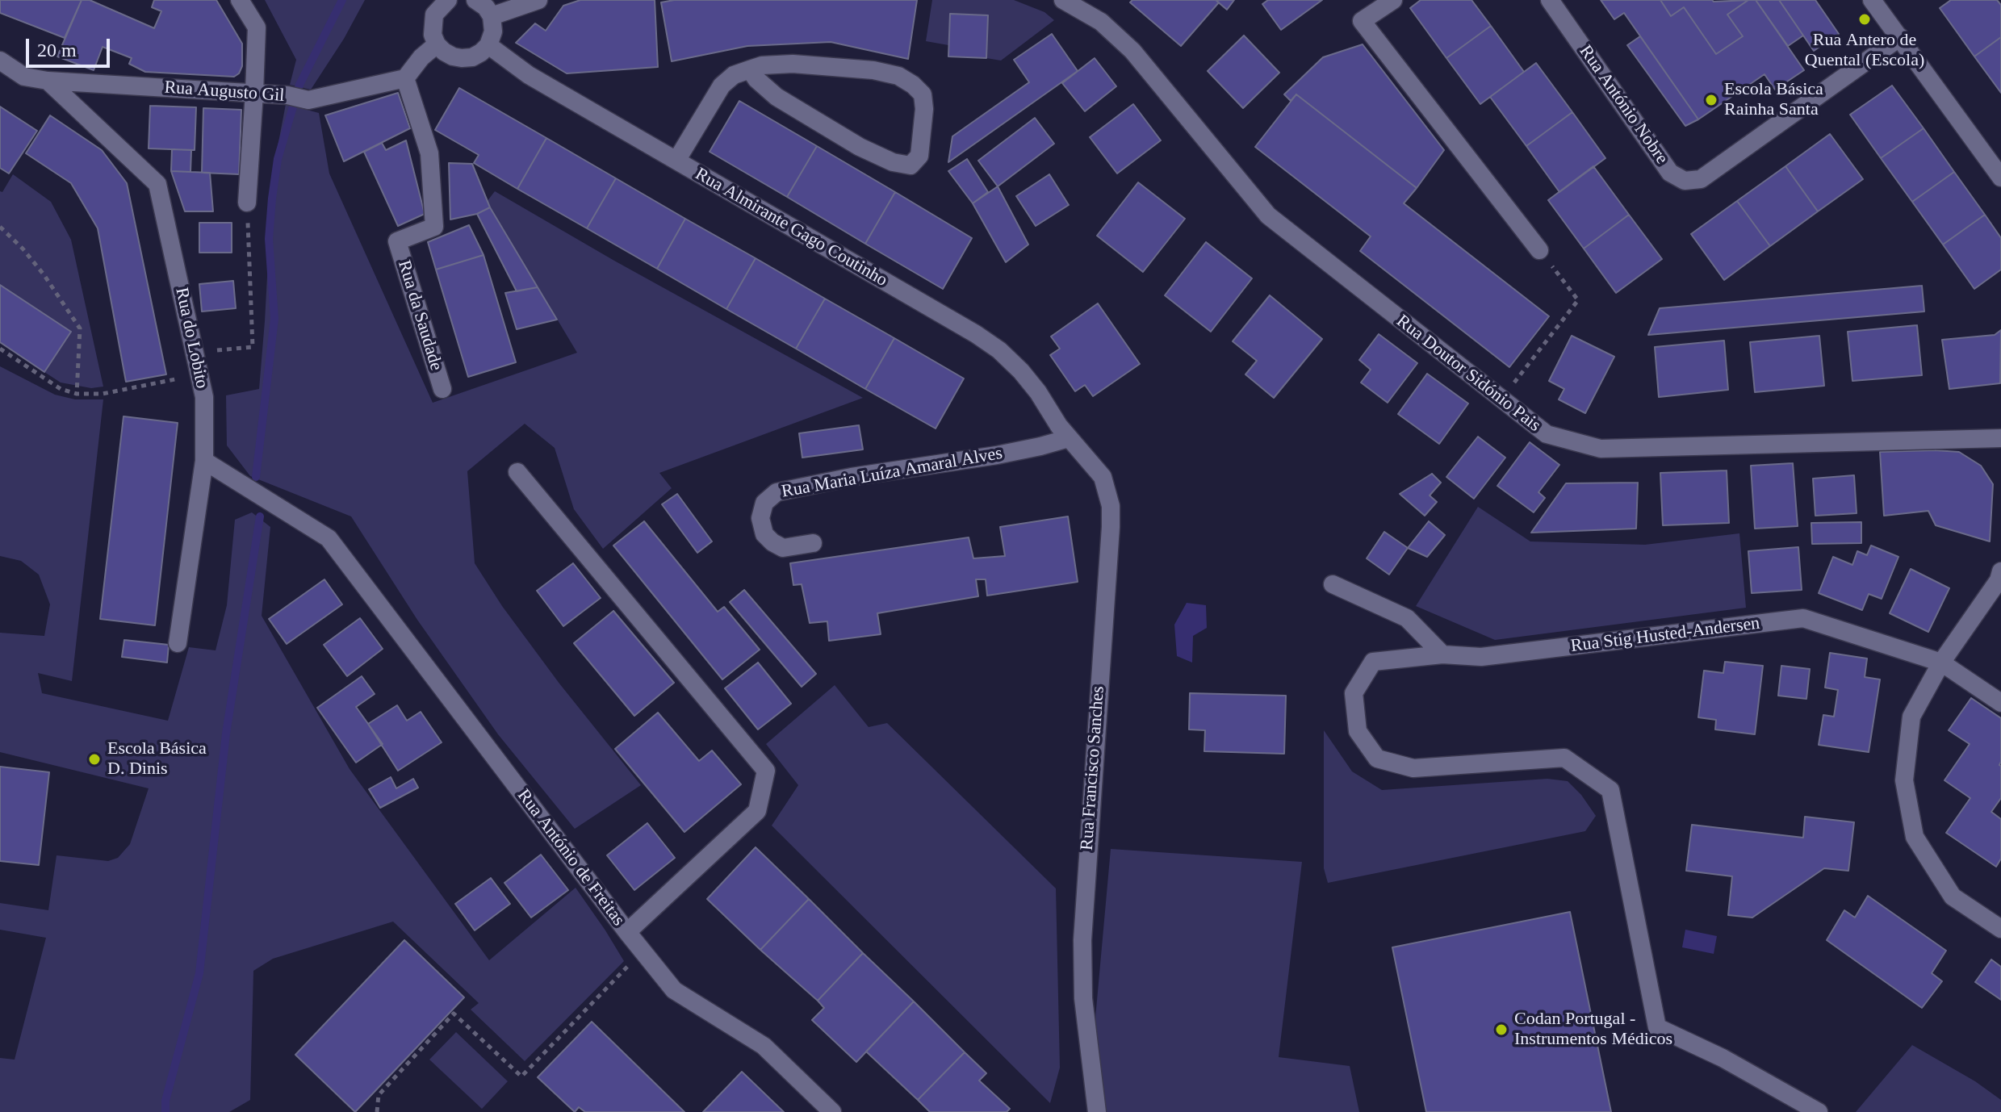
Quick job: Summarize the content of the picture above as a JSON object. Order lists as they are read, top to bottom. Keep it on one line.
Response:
{"streets":{"street":["Rua Augusto Gil","Rua António Nobre","Rua Almirante Gago Coutinho","Rua da Saudade","Rua do Lobito","Rua Doutor Sidónio Pais","Rua Maria Luíza Amaral Alves","Rua Stig Husted-Andersen","Rua Francisco Sanches","Rua António de Freitas"]},"crossings":[["Rua Augusto Gil","Rua da Saudade"],["Rua Augusto Gil","Rua do Lobito"],["Rua Almirante Gago Coutinho","Rua Maria Luíza Amaral Alves"],["Rua Almirante Gago Coutinho","Rua Francisco Sanches"],["Rua do Lobito","Rua António de Freitas"],["Rua Maria Luíza Amaral Alves","Rua Francisco Sanches"]],"places":["Rua Antero de Quental (Escola)","Escola Básica Rainha Santa","Escola Básica D. Dinis","Codan Portugal - Instrumentos Médicos"],"scale_bar":"20 m"}
